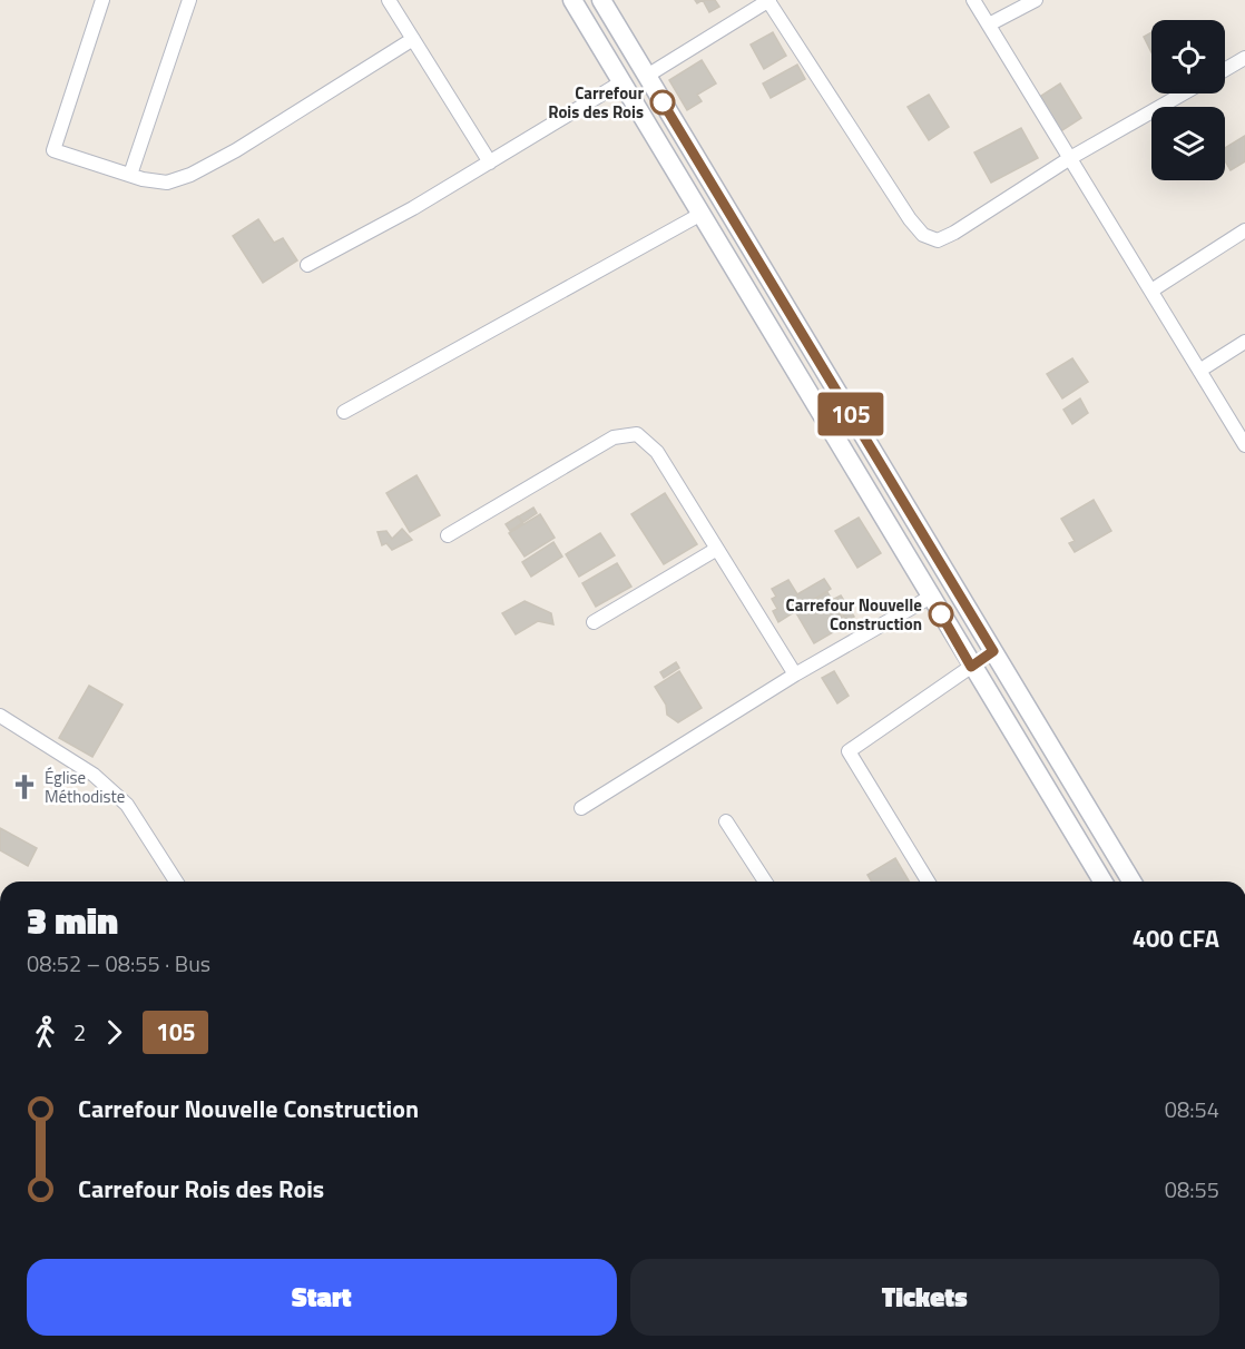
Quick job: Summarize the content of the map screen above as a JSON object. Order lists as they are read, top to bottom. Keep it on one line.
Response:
{"places":{"other":["Carrefour Rois des Rois","Carrefour Nouvelle Construction"],"church":["Église Méthodiste"]},"lines":["bus line 105"],"page":{"on_map":"105","heading":["3 min","08:52 – 08:55 · Bus","400 CFA"],"legs":["2","105"],"list":[{"name":"Carrefour Nouvelle Construction","value":"08:54"},{"name":"Carrefour Rois des Rois","value":"08:55"}],"buttons":["Start","Tickets"]}}
